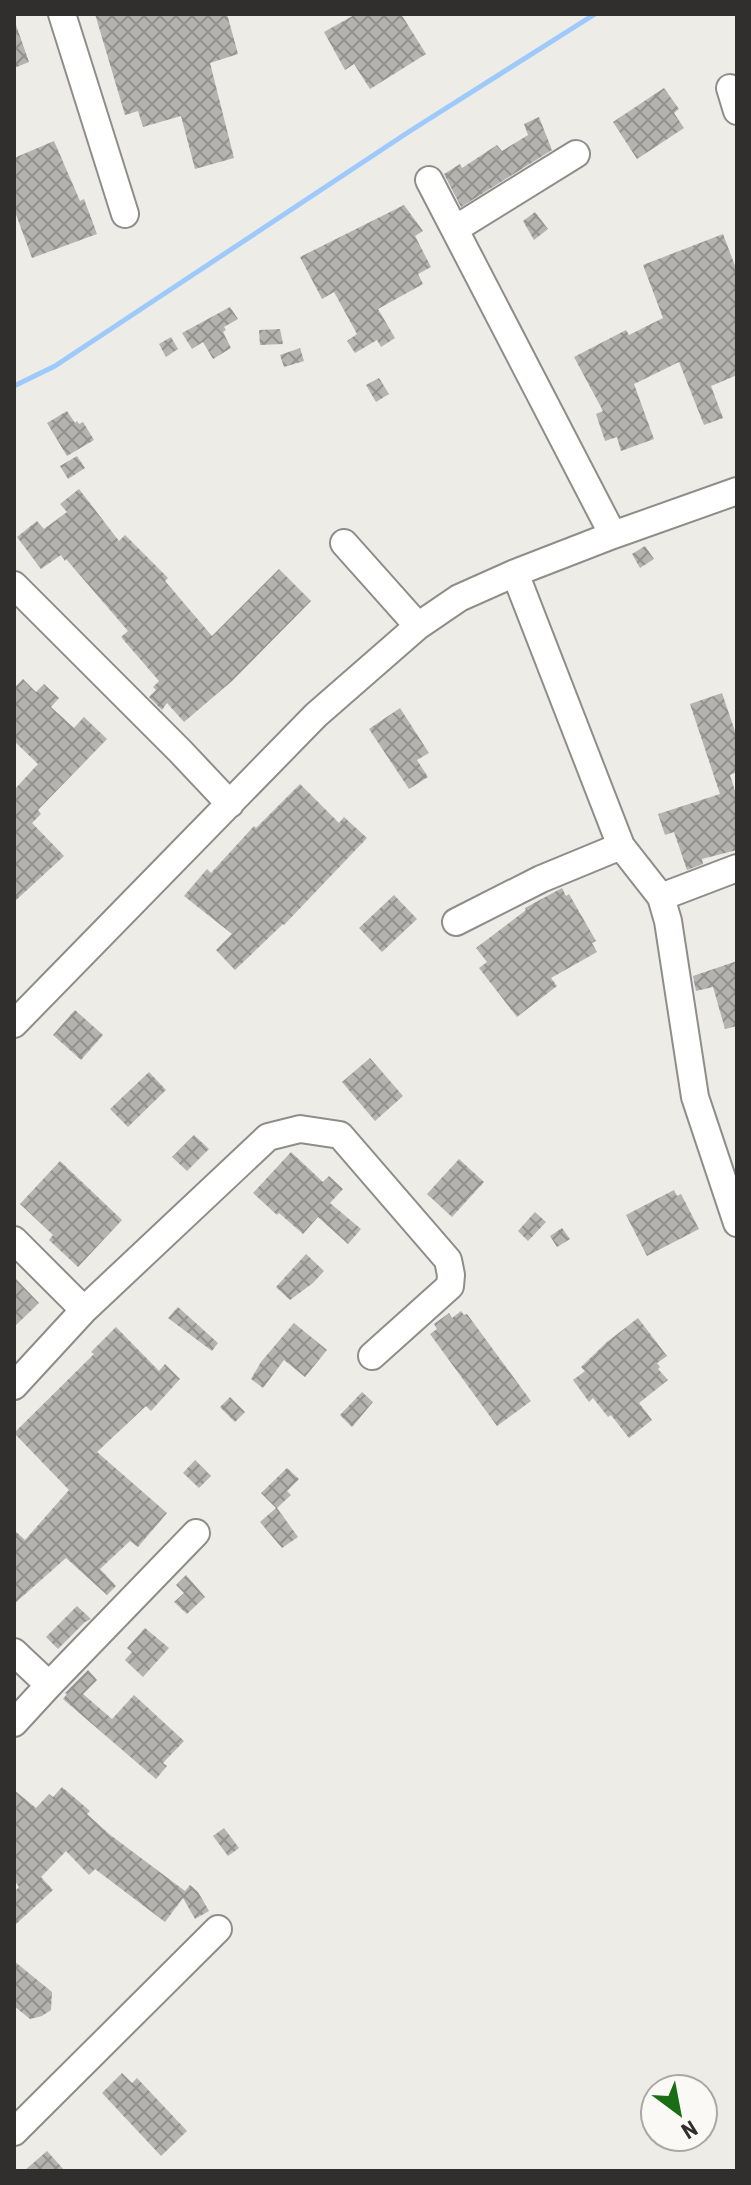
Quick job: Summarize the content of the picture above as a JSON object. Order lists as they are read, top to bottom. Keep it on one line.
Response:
{"north":"bottom right"}
